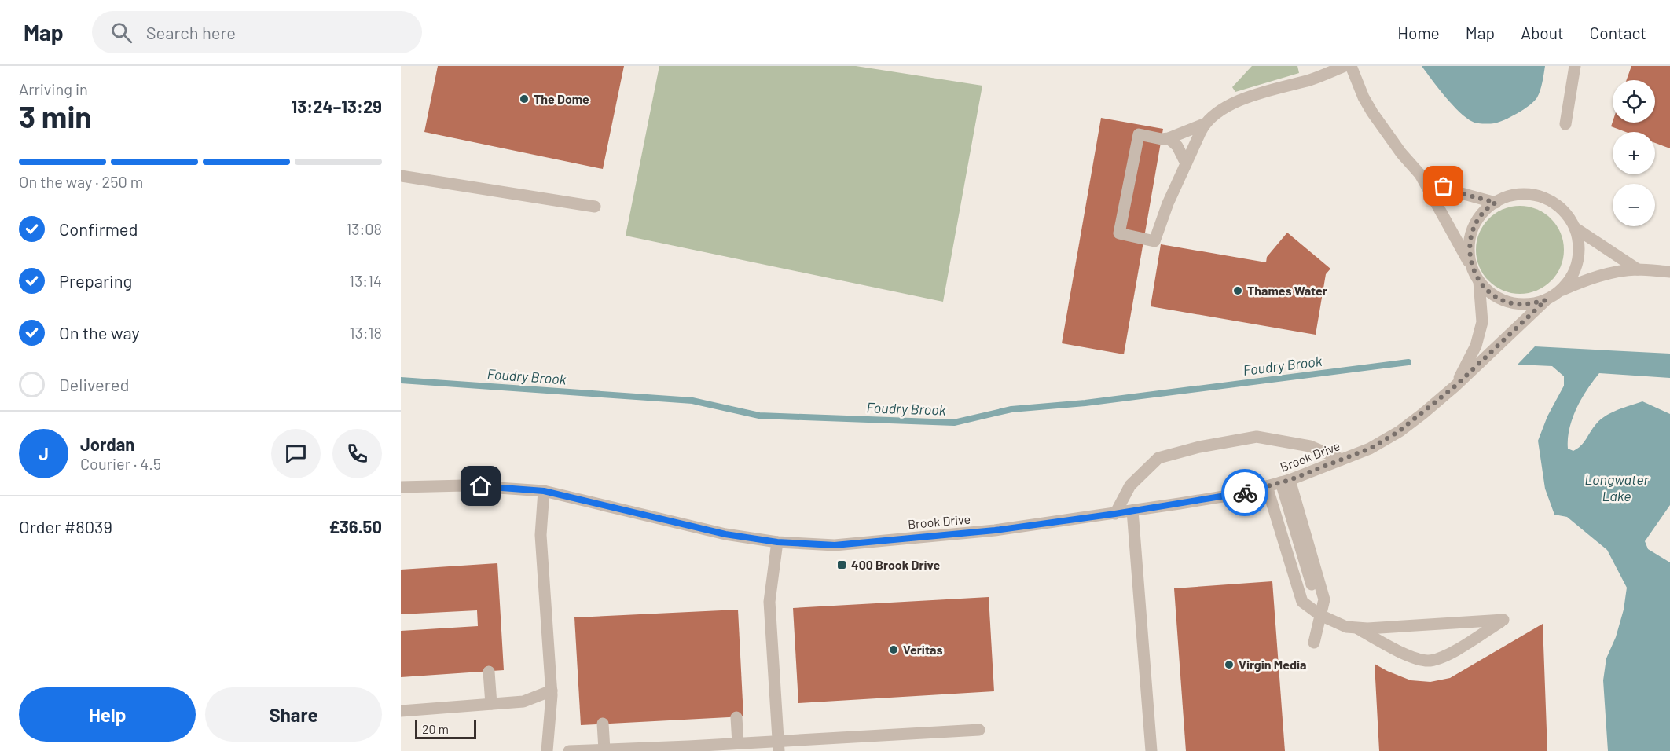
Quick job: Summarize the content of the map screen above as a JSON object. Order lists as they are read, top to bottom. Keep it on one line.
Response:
{"streets":{"street":["Brook Drive"]},"water":["Foudry Brook","Longwater Lake"],"places":{"other":["The Dome","Thames Water","Veritas","Virgin Media"],"transit":["400 Brook Drive"]},"scale_bar":"20 m","page":{"header":"Map","search":"Search here","nav":["Home","Map","About","Contact"],"heading":["3 min","Arriving in","13:24–13:29"],"panel":["Jordan","Courier · 4.5","Order #8039","£36.50"],"map_buttons":["+","−"],"bar":"On the way · 250 m","list":[["Confirmed","13:08"],["Preparing","13:14"],["On the way","13:18"],"Delivered"],"round":"J","buttons":["Help","Share"],"scale":"20 m"}}
